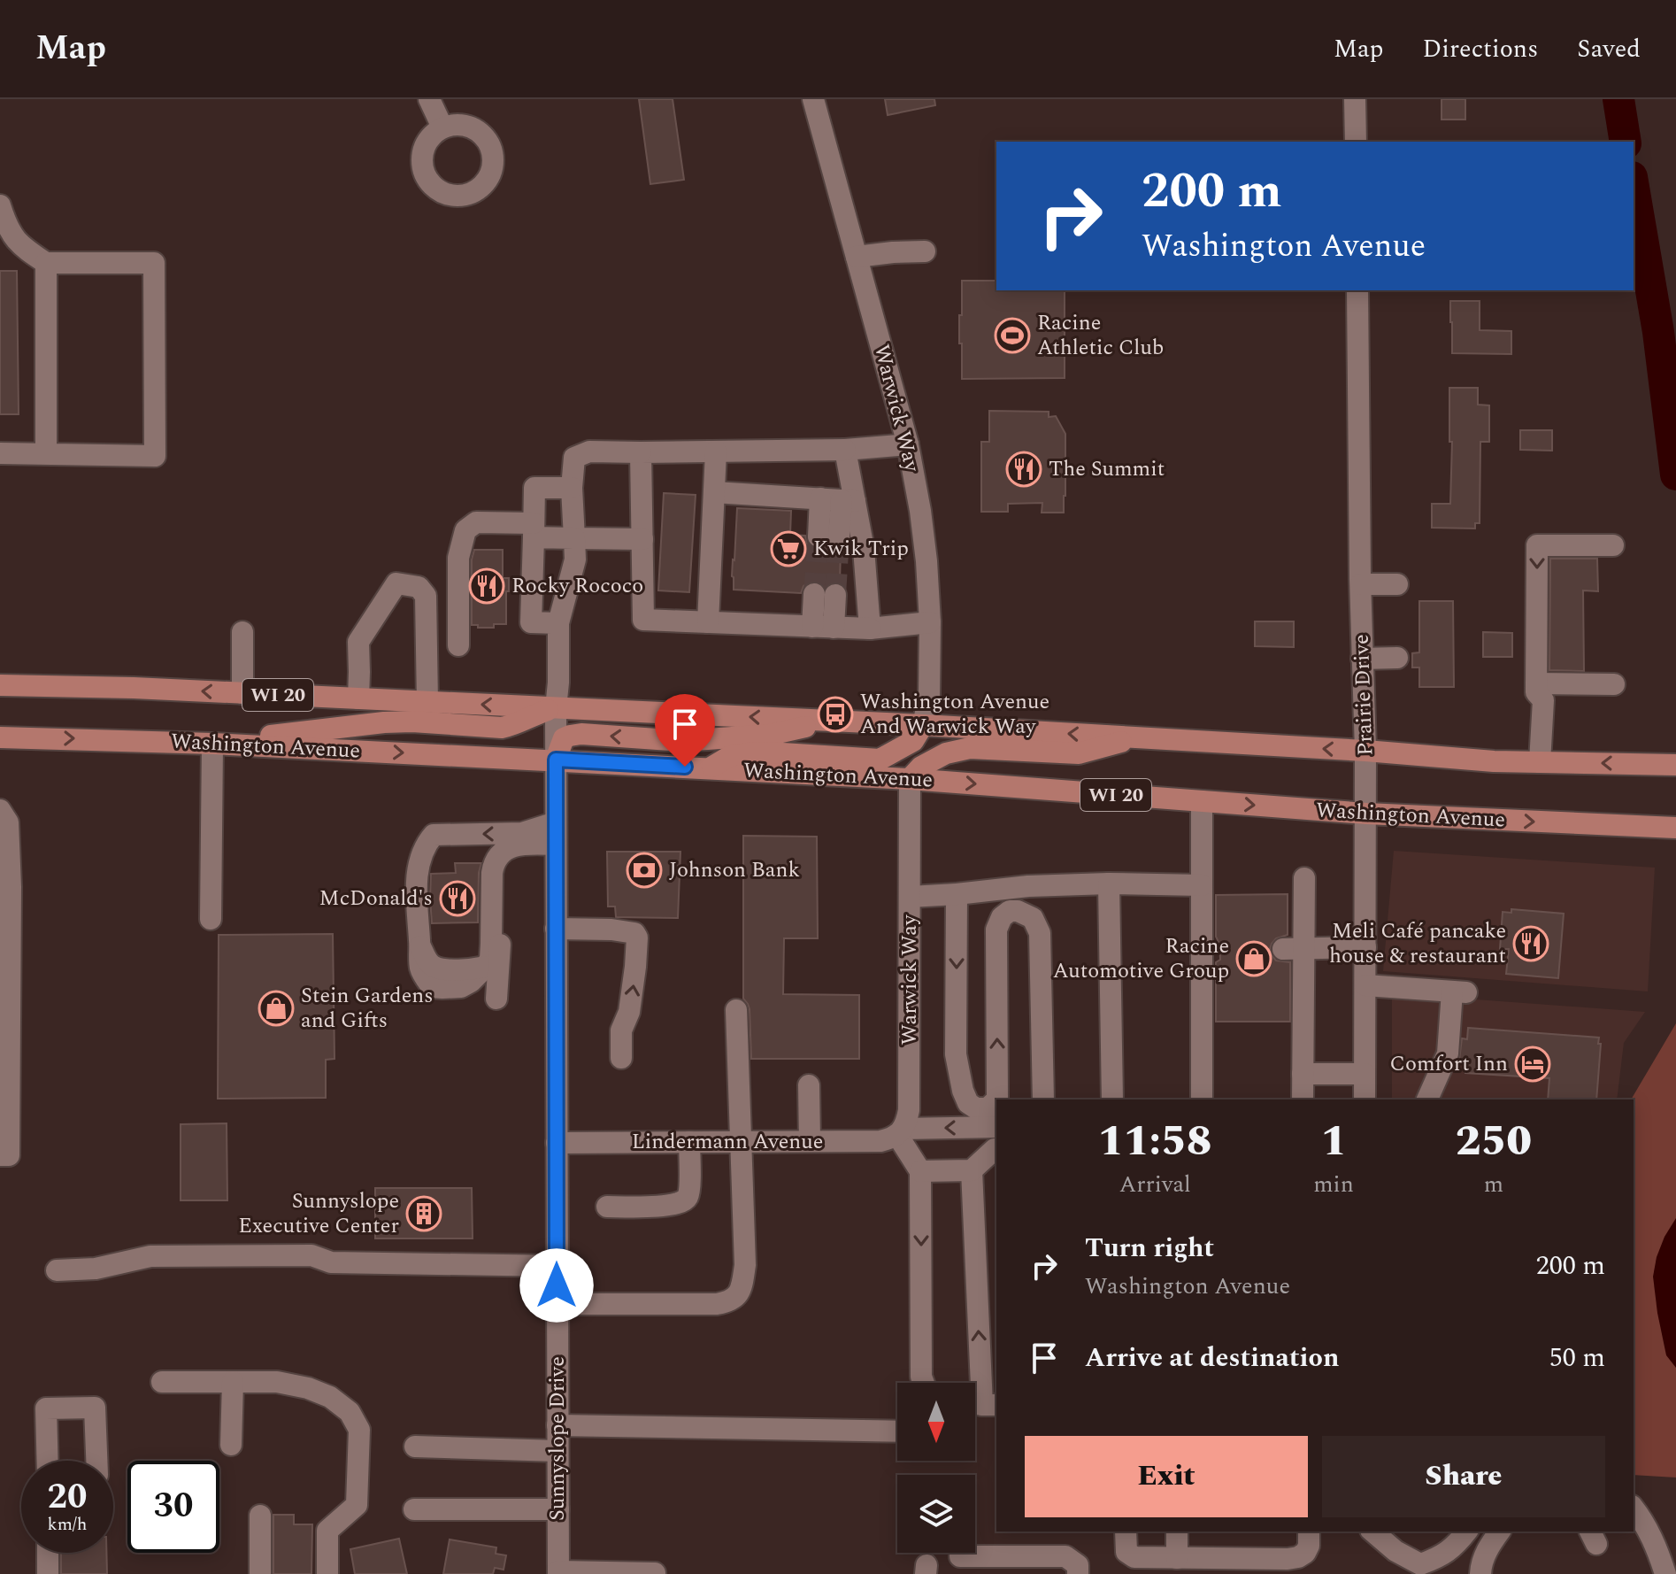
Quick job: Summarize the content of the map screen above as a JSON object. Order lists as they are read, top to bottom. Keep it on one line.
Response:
{"streets":{"main road":["WI 20","Washington Avenue"],"street":["Warwick Way","Prairie Drive","Lindermann Avenue","Sunnyslope Drive"]},"crossings":[["Warwick Way","WI 20"],["Warwick Way","Washington Avenue"],["Warwick Way","Lindermann Avenue"],["WI 20","Prairie Drive"],["WI 20","Sunnyslope Drive"],["Prairie Drive","Washington Avenue"],["Washington Avenue","Sunnyslope Drive"],["Lindermann Avenue","Sunnyslope Drive"]],"places":{"sports":["Racine Athletic Club"],"restaurant":["The Summit","Rocky Rococo","McDonald's","Meli Café pancake house & restaurant"],"supermarket":["Kwik Trip"],"bus stop":["Washington Avenue And Warwick Way"],"bank":["Johnson Bank"],"shop":["Racine Automotive Group","Stein Gardens and Gifts"],"hotel":["Comfort Inn"],"building":["Sunnyslope Executive Center"]},"north":"bottom","page":{"header":"Map","nav":["Map","Directions","Saved"],"turn":["200 m","Washington Avenue"],"eta":["11:58","Arrival","1","min","250","m"],"list":[{"name":"Turn right","note":"Washington Avenue","value":"200 m"},{"name":"Arrive at destination","value":"50 m"}],"buttons":["Exit","Share"],"speed":"20 km/h","limit":"30"}}
